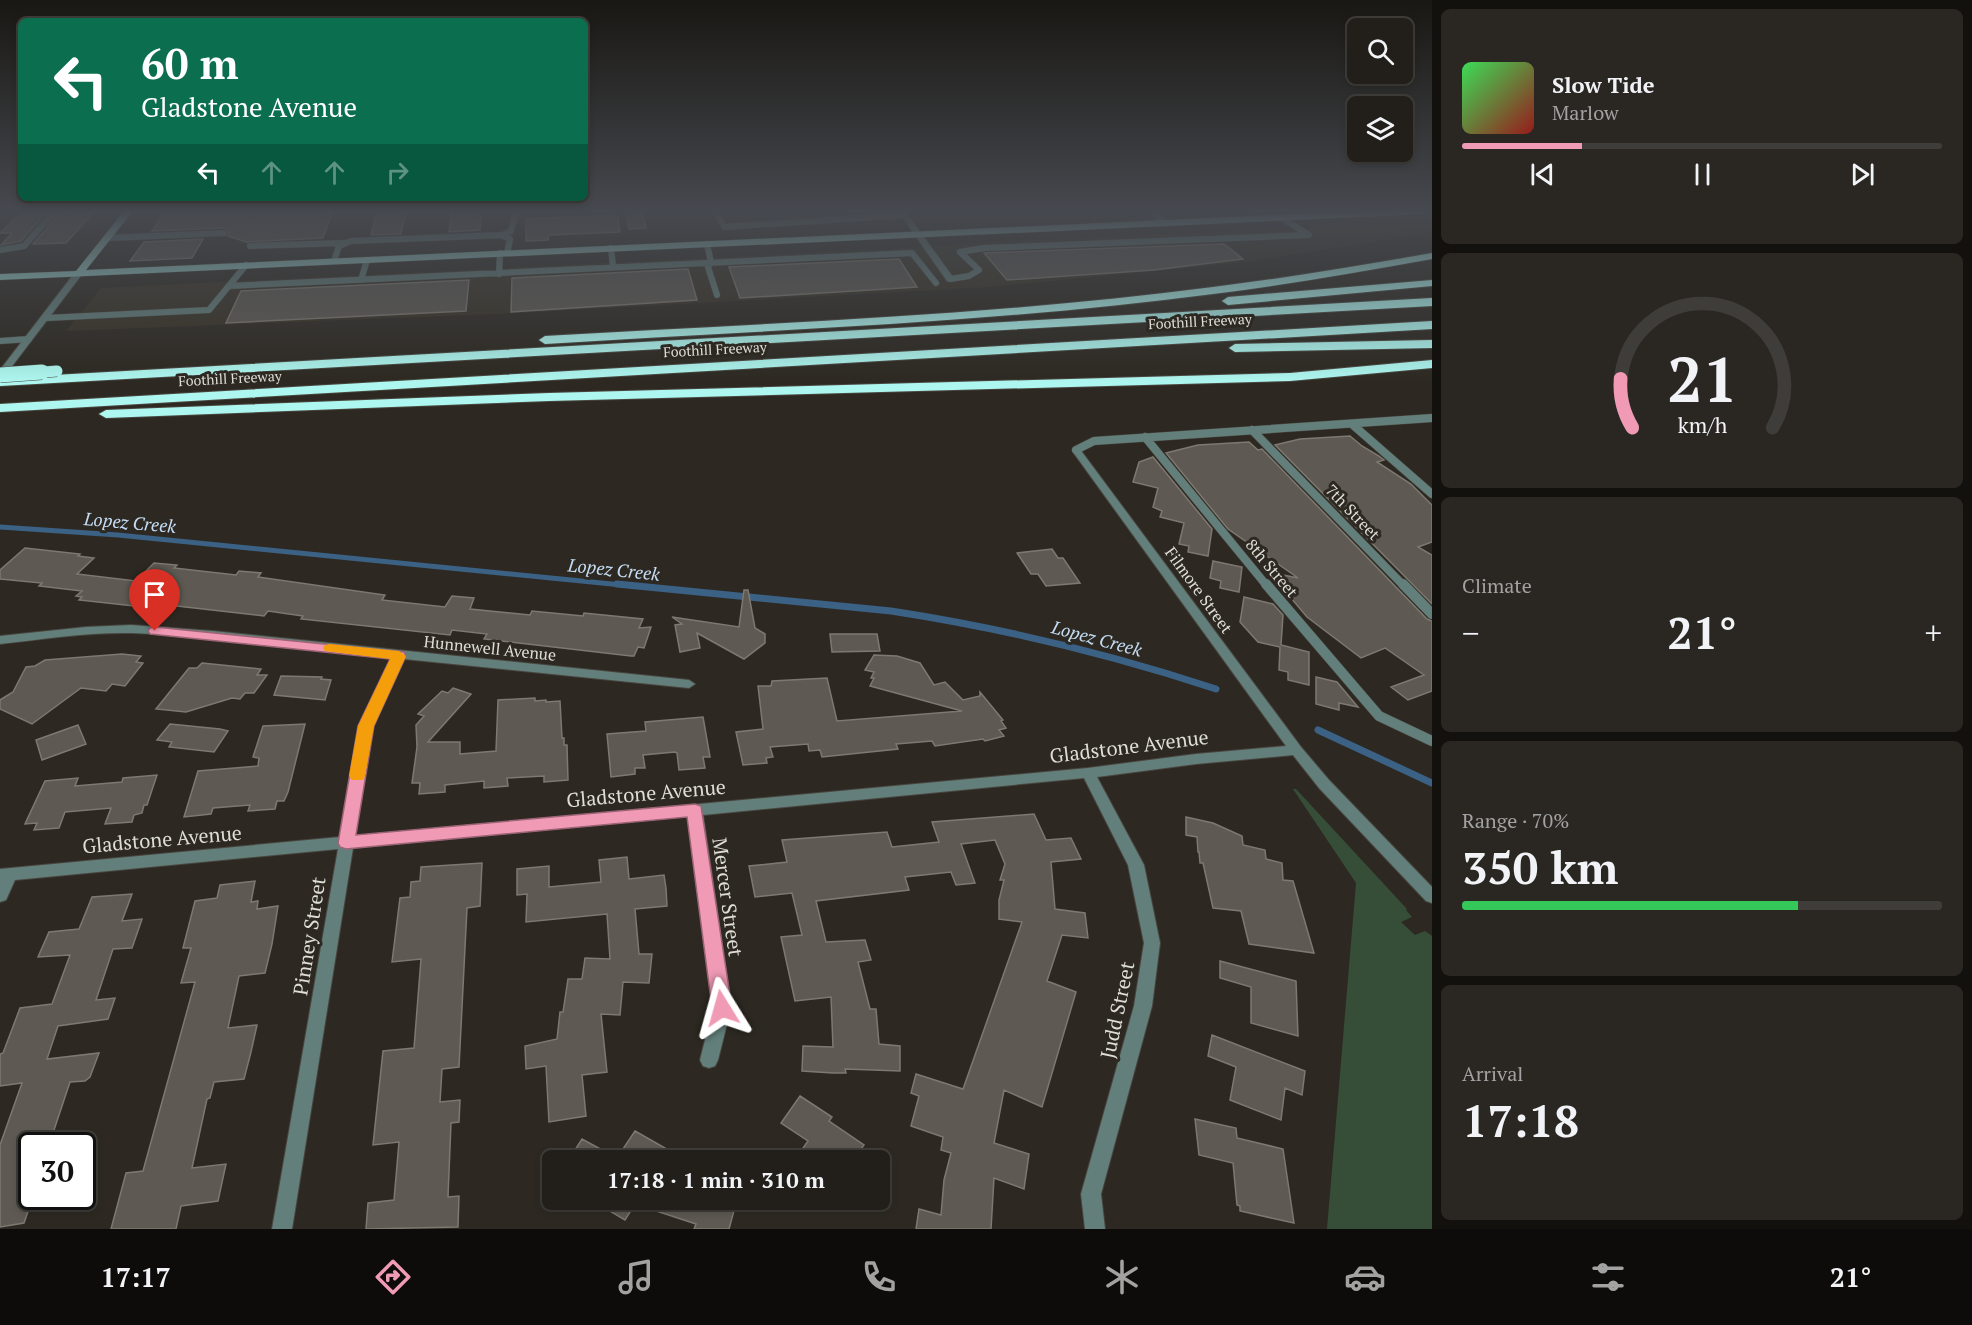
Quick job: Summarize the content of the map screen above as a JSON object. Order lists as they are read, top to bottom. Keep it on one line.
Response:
{"streets":{"highway":["Foothill Freeway"],"street":["Filmore Street","Hunnewell Avenue","Gladstone Avenue","Mercer Street","Pinney Street","Judd Street"],"lane":["7th Street","8th Street"]},"crossings":[["Filmore Street","Gladstone Avenue"],["Hunnewell Avenue","Pinney Street"],["Gladstone Avenue","Mercer Street"],["Gladstone Avenue","Pinney Street"],["Gladstone Avenue","Judd Street"]],"water":["Lopez Creek"],"page":{"turn":["60 m","Gladstone Avenue"],"song":["Slow Tide","Marlow"],"tile":["Climate",["Range · 70%","350 km"],["Arrival","17:18"]],"heat":["−","21°","+"],"limit":"30","trip":"17:18 · 1 min · 310 m","tabs":["17:17","21°"],"gauge":["21","km/h"]}}
